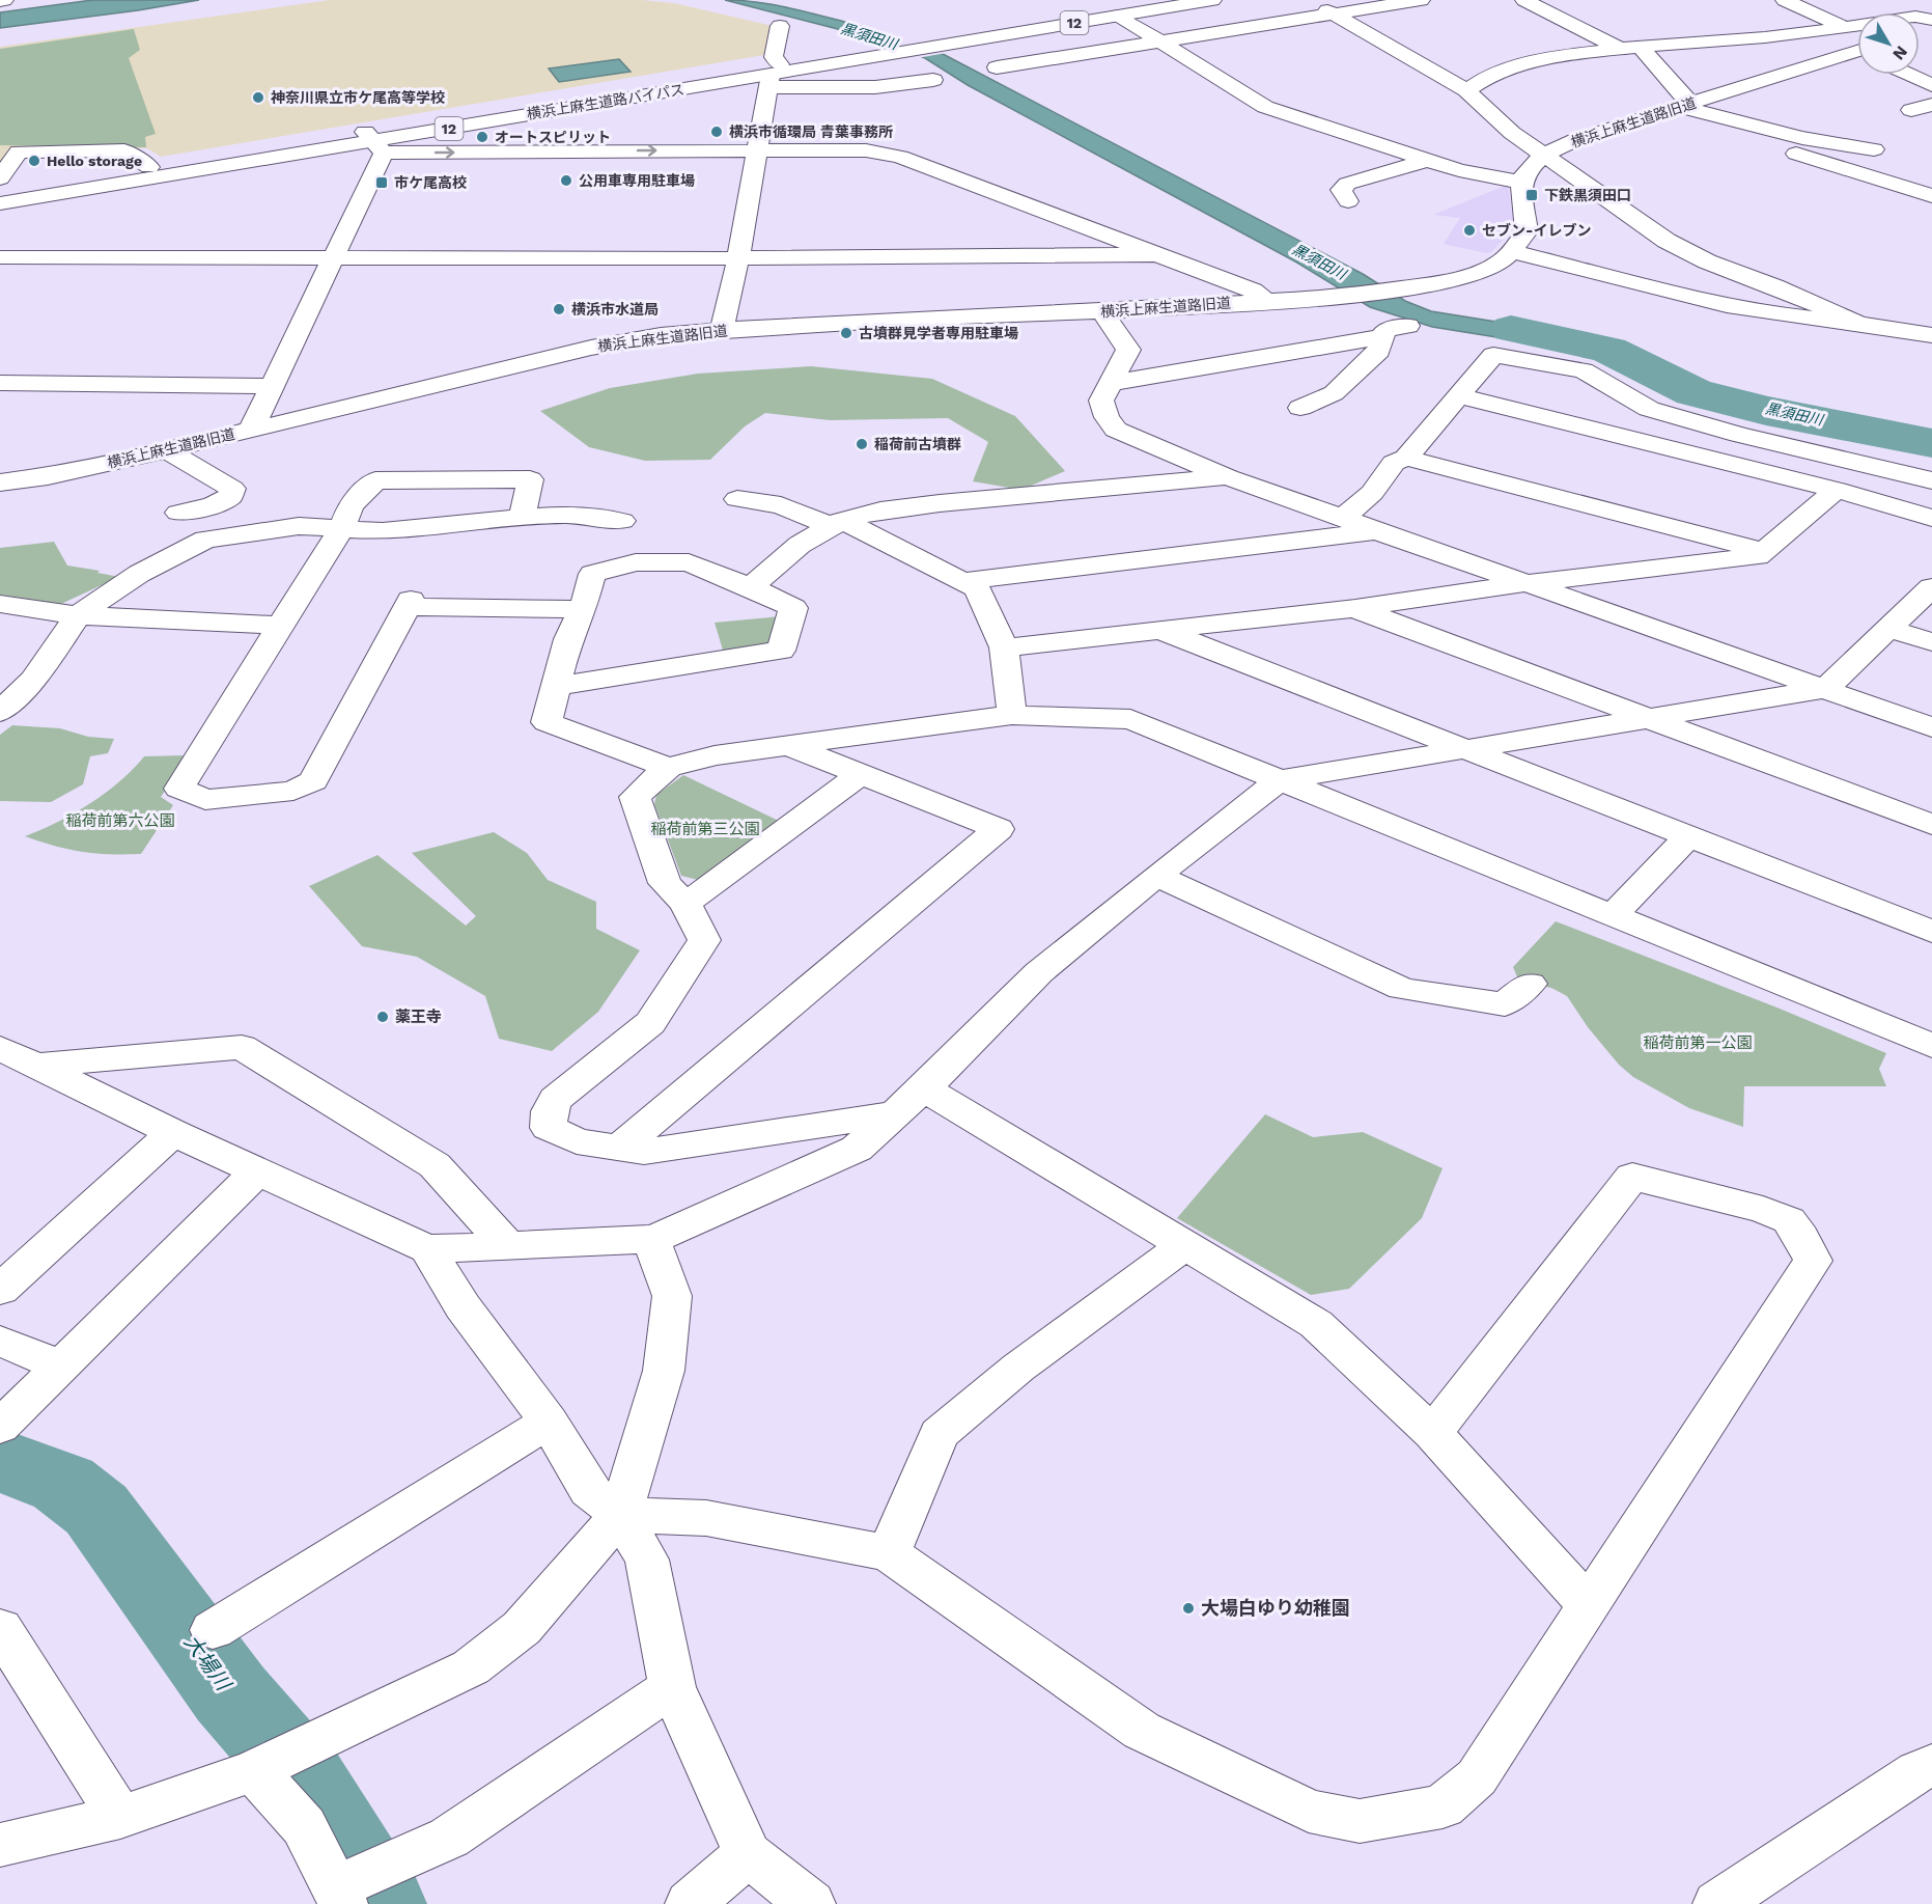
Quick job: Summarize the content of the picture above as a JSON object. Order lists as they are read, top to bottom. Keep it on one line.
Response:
{"streets":{"street":["12","横浜上麻生道路バイパス","横浜上麻生道路旧道"]},"water":["黒須田川","大場川"],"parks":["稲荷前第六公園","稲荷前第三公園","稲荷前第一公園"],"places":{"other":["神奈川県立市ケ尾高等学校","横浜市循環局 青葉事務所","オートスピリット","Hello storage","公用車専用駐車場","セブン-イレブン","横浜市水道局","古墳群見学者専用駐車場","稲荷前古墳群","薬王寺","大場白ゆり幼稚園"],"transit":["市ケ尾高校","下鉄黒須田口"]},"north":"bottom right"}
